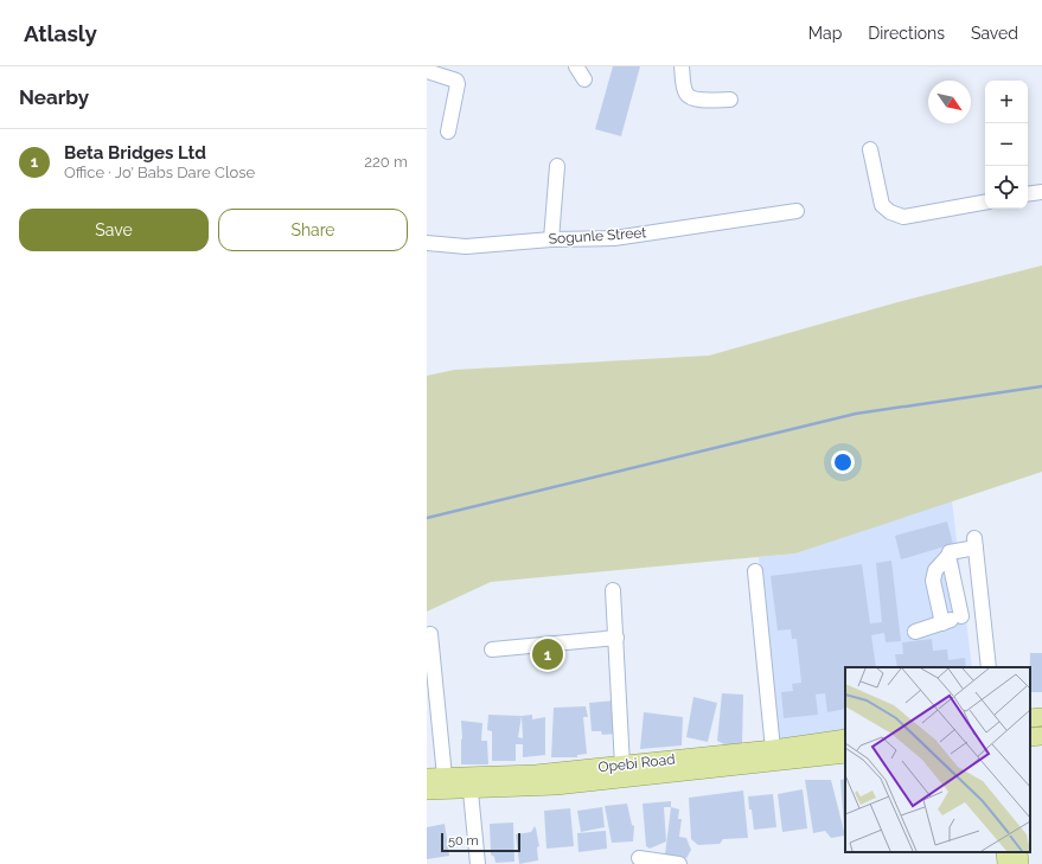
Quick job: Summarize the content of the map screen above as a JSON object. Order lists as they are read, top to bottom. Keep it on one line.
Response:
{"streets":{"main road":["Opebi Road"],"street":["Sogunle Street"]},"scale_bar":"50 m","north":"bottom right","page":{"header":"Atlasly","nav":["Map","Directions","Saved"],"heading":"Nearby","map_buttons":["+","−"],"list":[{"mark":"1","name":"Beta Bridges Ltd","note":"Office · Jo' Babs Dare Close","value":"220 m"}],"buttons":["Save","Share"],"pins":"1","scale":"50 m"}}
